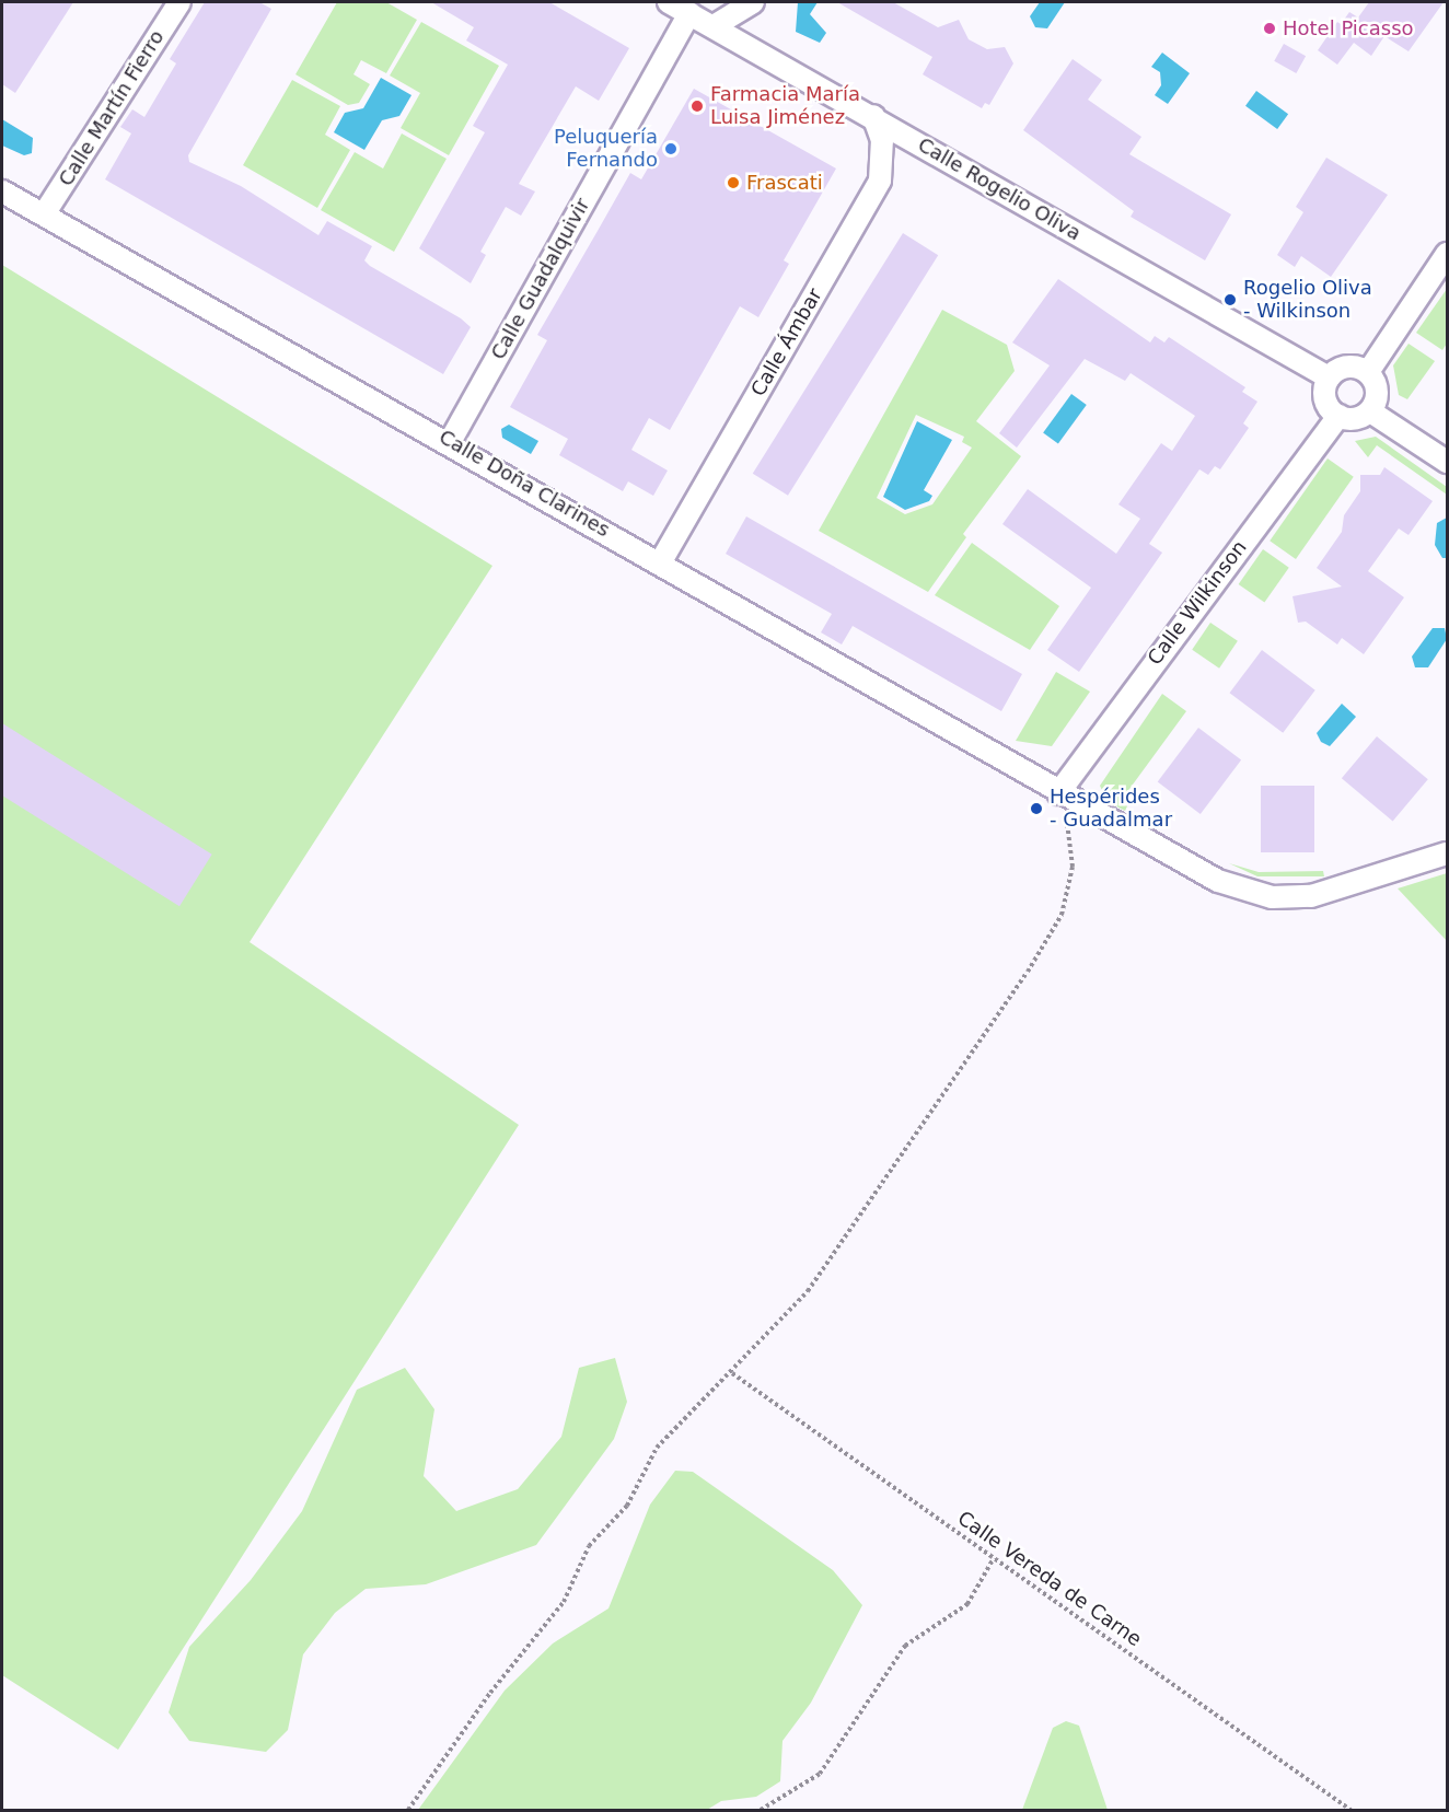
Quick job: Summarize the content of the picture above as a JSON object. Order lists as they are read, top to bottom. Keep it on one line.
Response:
{"streets":{"street":["Calle Martín Fierro","Calle Rogelio Oliva","Calle Guadalquivir","Calle Ámbar","Calle Doña Clarines","Calle Wilkinson"],"path":["Calle Vereda de Carne"]},"crossings":[["Calle Martín Fierro","Calle Doña Clarines"],["Calle Rogelio Oliva","Calle Guadalquivir"],["Calle Rogelio Oliva","Calle Ámbar"],["Calle Rogelio Oliva","Calle Wilkinson"],["Calle Guadalquivir","Calle Doña Clarines"],["Calle Ámbar","Calle Doña Clarines"],["Calle Doña Clarines","Calle Wilkinson"]],"places":["Hotel Picasso","Farmacia María Luisa Jiménez","Peluquería Fernando","Frascati","Rogelio Oliva - Wilkinson","Hespérides - Guadalmar"]}
